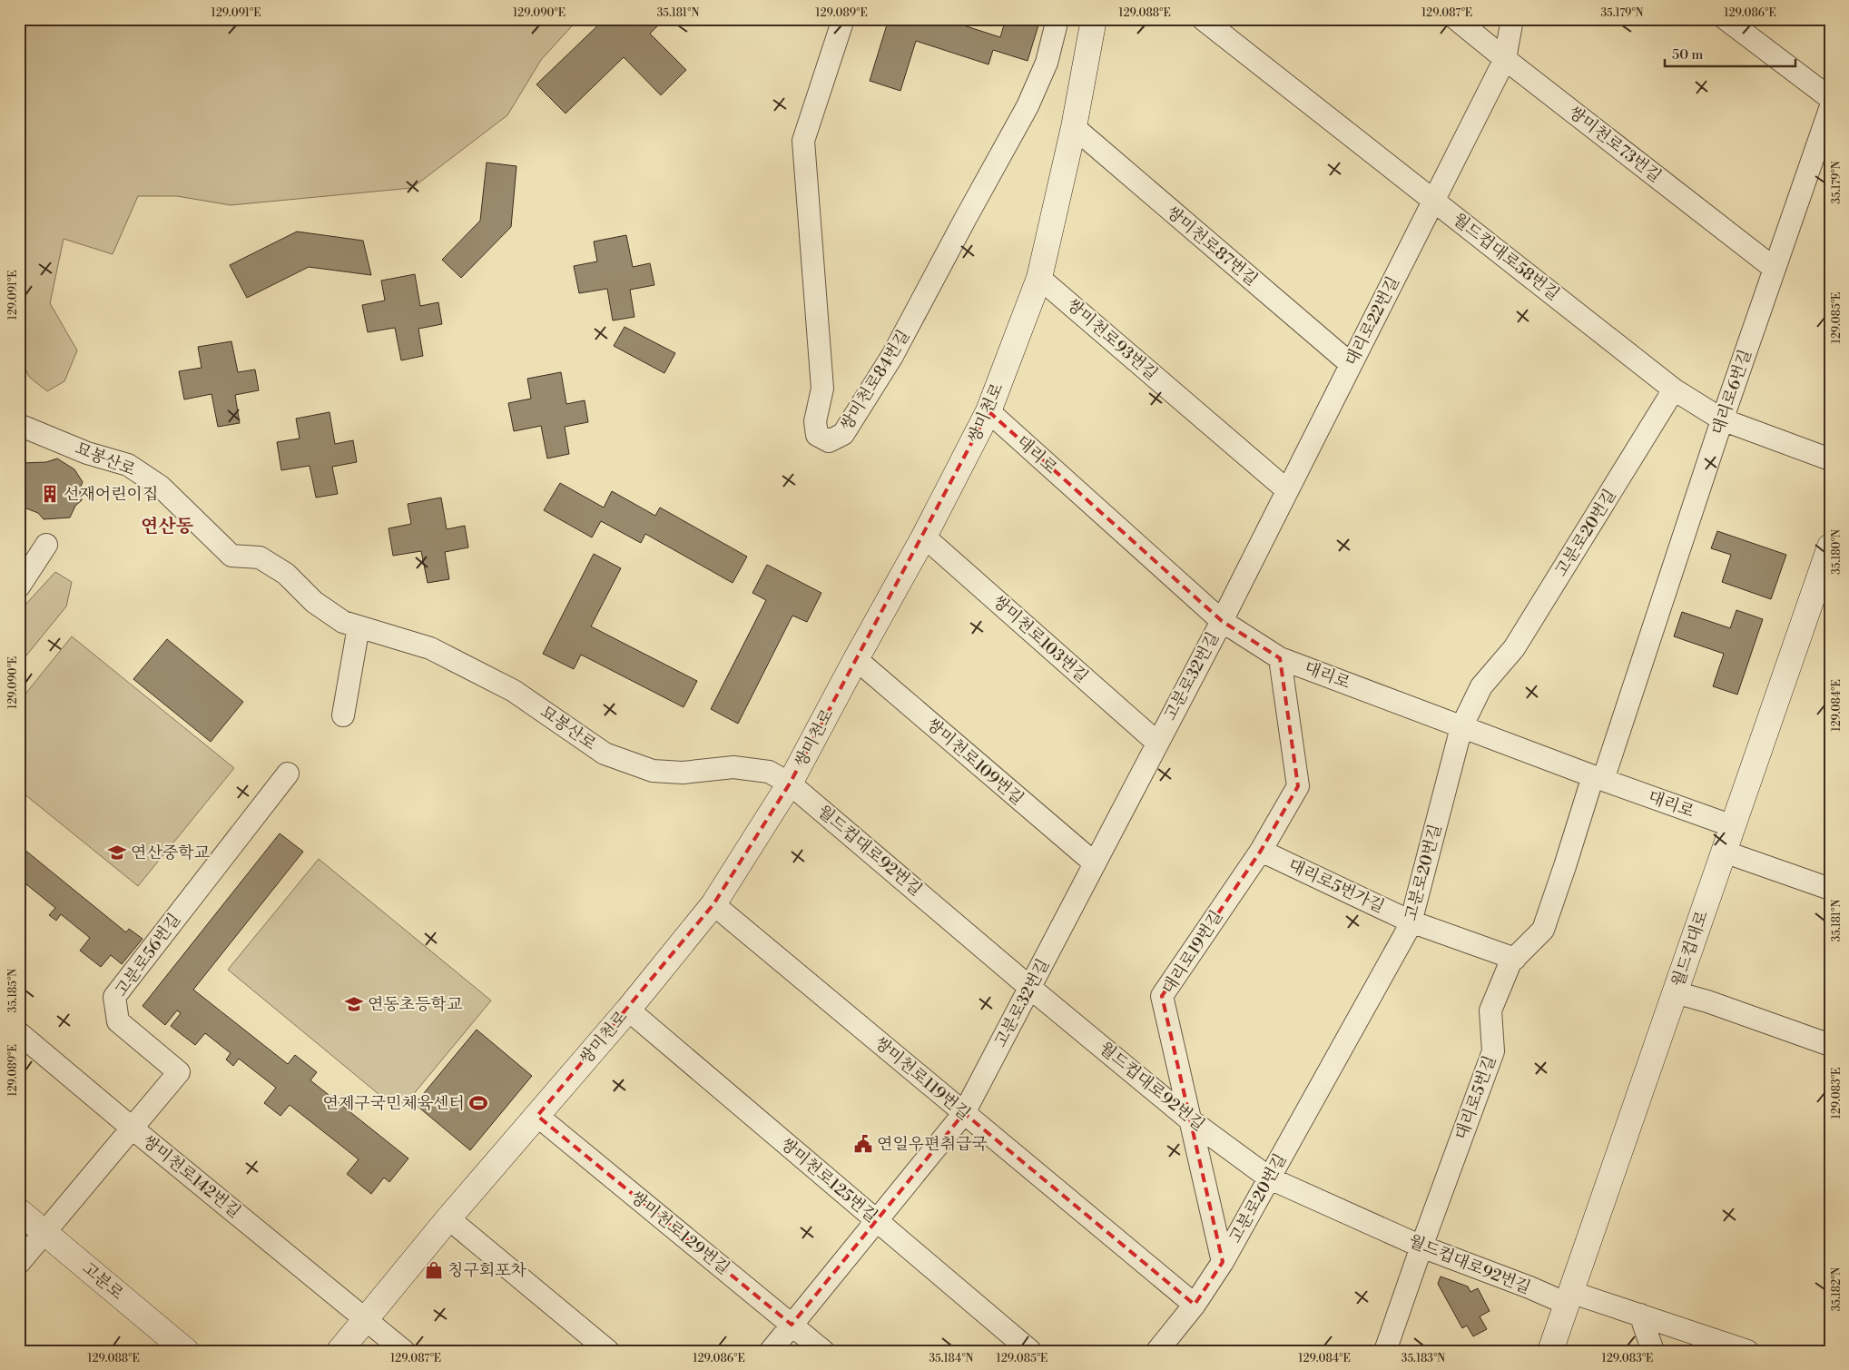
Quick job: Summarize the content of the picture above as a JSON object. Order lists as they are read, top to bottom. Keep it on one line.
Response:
{"streets":{"street":["쌍미천로73번길","쌍미천로87번길","월드컵대로58번길","대리로22번길","쌍미천로93번길","쌍미천로84번길","대리로6번길","쌍미천로","대리로","묘봉산로","고분로20번길","쌍미천로103번길","고분로32번길","쌍미천로109번길","월드컵대로92번길","대리로5번가길","월드컵대로","대리로19번길","고분로56번길","쌍미천로119번길","대리로5번길","쌍미천로142번길","쌍미천로125번길","쌍미천로129번길","고분로"]},"crossings":[["쌍미천로73번길","대리로22번길"],["쌍미천로73번길","대리로6번길"],["쌍미천로87번길","대리로22번길"],["쌍미천로87번길","쌍미천로"],["월드컵대로58번길","대리로22번길"],["월드컵대로58번길","대리로6번길"],["월드컵대로58번길","고분로20번길"],["대리로22번길","쌍미천로93번길"],["대리로22번길","대리로"],["대리로22번길","고분로32번길"],["쌍미천로93번길","쌍미천로"],["대리로6번길","대리로"],["대리로6번길","대리로5번길"],["쌍미천로","대리로"],["쌍미천로","묘봉산로"],["쌍미천로","쌍미천로103번길"],["쌍미천로","쌍미천로109번길"],["쌍미천로","월드컵대로92번길"],["쌍미천로","쌍미천로119번길"],["쌍미천로","쌍미천로142번길"],["쌍미천로","쌍미천로125번길"],["쌍미천로","쌍미천로129번길"],["대리로","고분로20번길"],["대리로","고분로32번길"],["대리로","월드컵대로"],["대리로","대리로19번길"],["대리로","대리로5번길"],["묘봉산로","월드컵대로92번길"],["고분로20번길","월드컵대로92번길"],["고분로20번길","대리로5번가길"],["고분로20번길","대리로19번길"],["고분로20번길","쌍미천로119번길"],["쌍미천로103번길","고분로32번길"],["고분로32번길","쌍미천로109번길"],["고분로32번길","월드컵대로92번길"],["고분로32번길","쌍미천로119번길"],["고분로32번길","쌍미천로125번길"],["고분로32번길","쌍미천로129번길"],["월드컵대로92번길","월드컵대로"],["월드컵대로92번길","대리로19번길"],["월드컵대로92번길","대리로5번길"],["대리로5번가길","대리로19번길"],["대리로5번가길","대리로5번길"],["고분로56번길","쌍미천로142번길"],["고분로56번길","고분로"]],"districts":["연산동"],"places":{"building":["선재어린이집"],"school or university":["연산중학교","연동초등학교"],"sports":["연제구국민체육센터"],"public building":["연일우편취급국"],"shop":["칭구회포차"]},"scale_bar":"50 m","coordinates":["129.091°E","129.090°E","35.181°N","129.089°E","129.088°E","129.087°E","35.179°N","129.086°E","129.085°E","35.180°N","129.084°E","35.185°N","129.083°E","35.182°N","35.184°N","35.183°N"]}
